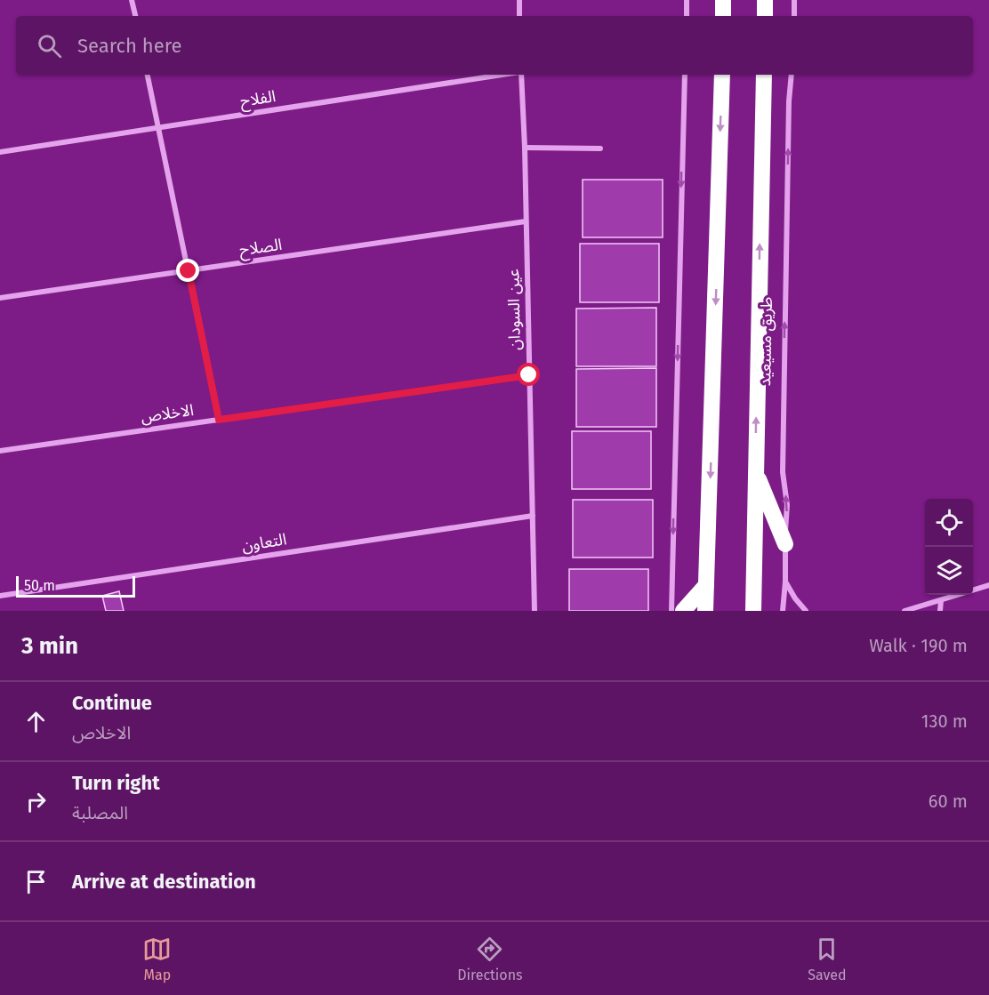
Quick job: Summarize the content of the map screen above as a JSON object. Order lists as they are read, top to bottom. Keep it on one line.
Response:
{"streets":{"highway":["طريق مسيعيد"],"street":["الفلاح","الصلاح","عين السودان","الاخلاص","التعاون"]},"crossings":[["الصلاح","عين السودان"],["عين السودان","الاخلاص"],["عين السودان","التعاون"]],"scale_bar":"50 m","page":{"search":"Search here","scale":"50 m","heading":["3 min","Walk · 190 m"],"list":[["Continue","الاخلاص","130 m"],["Turn right","المصلبة","60 m"],"Arrive at destination"],"nav":["Map","Directions","Saved"]}}
